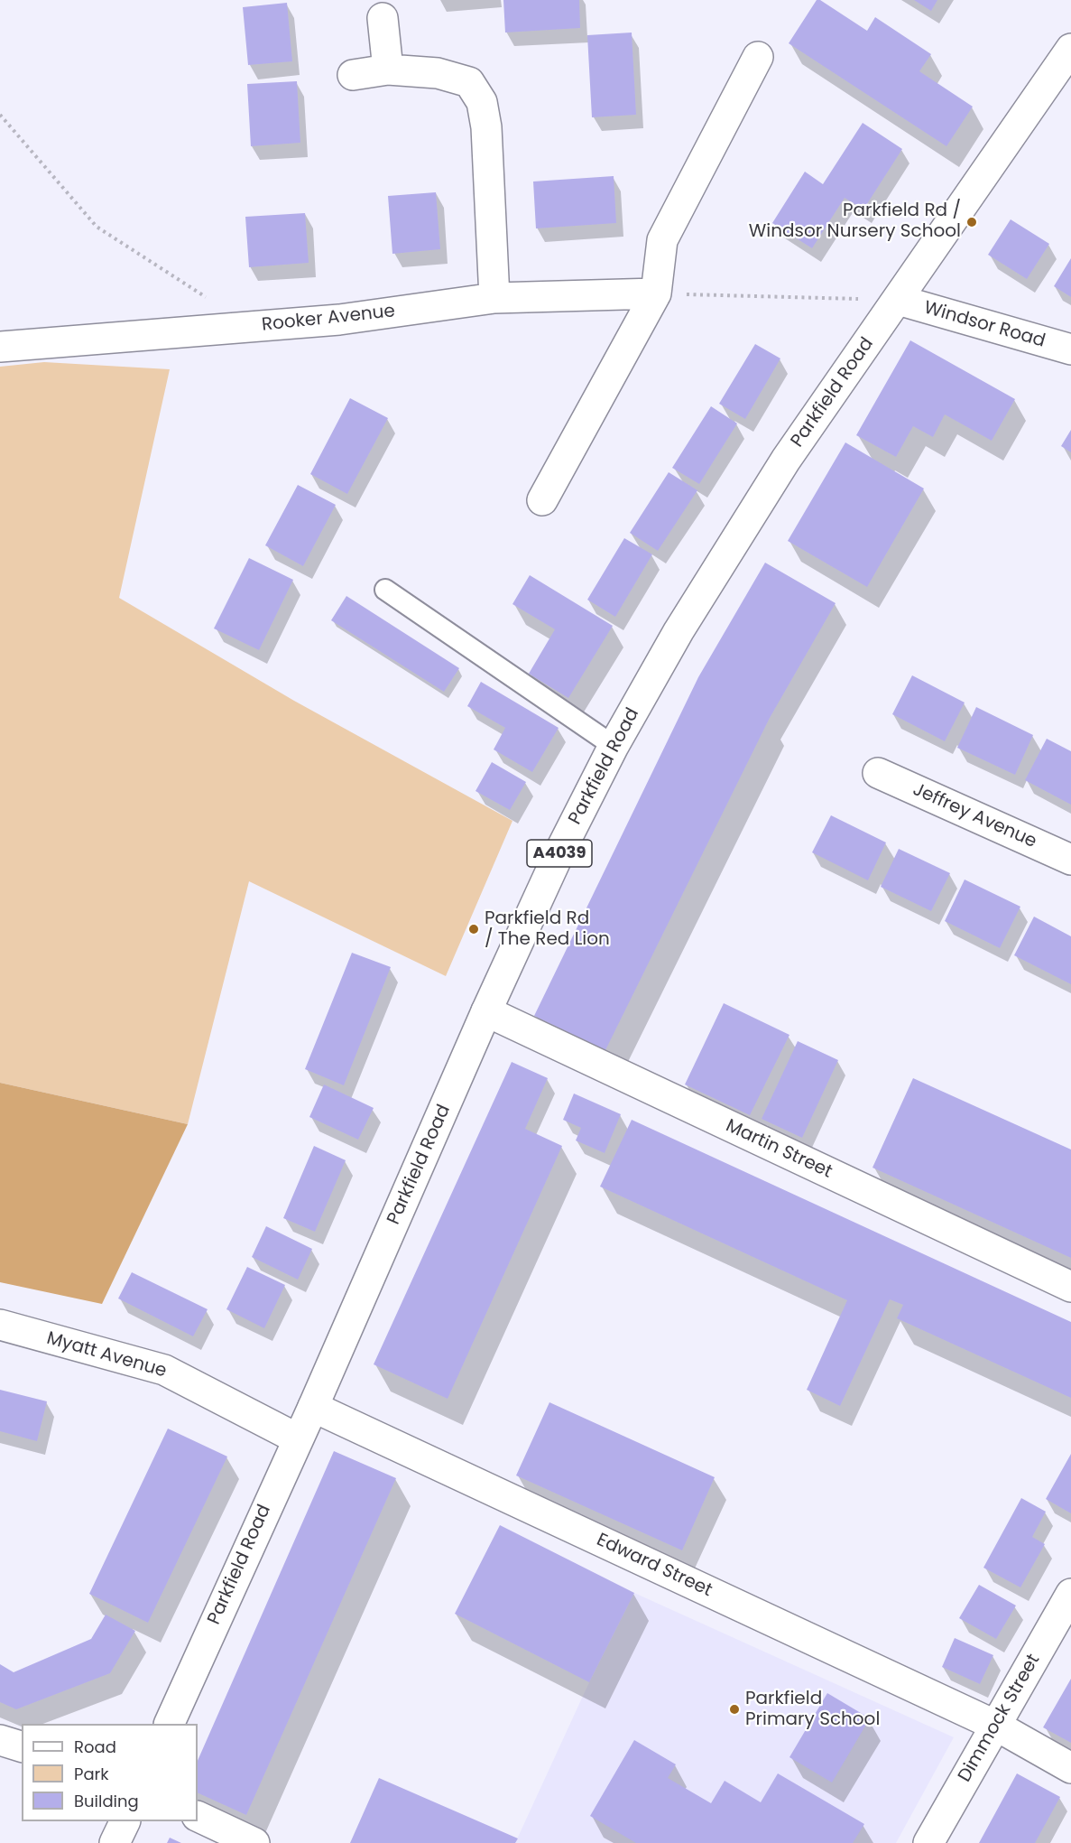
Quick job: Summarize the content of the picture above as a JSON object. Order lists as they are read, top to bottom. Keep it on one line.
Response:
{"streets":{"street":["Rooker Avenue","Windsor Road","Parkfield Road","Jeffrey Avenue","A4039","Martin Street","Myatt Avenue","Edward Street","Dimmock Street"]},"crossings":[["Windsor Road","Parkfield Road"],["Parkfield Road","Martin Street"],["Parkfield Road","Myatt Avenue"],["Parkfield Road","Edward Street"],["Edward Street","Dimmock Street"]],"places":["Parkfield Rd / Windsor Nursery School","Parkfield Rd / The Red Lion","Parkfield Primary School"],"legend":["Road","Park","Building"]}
